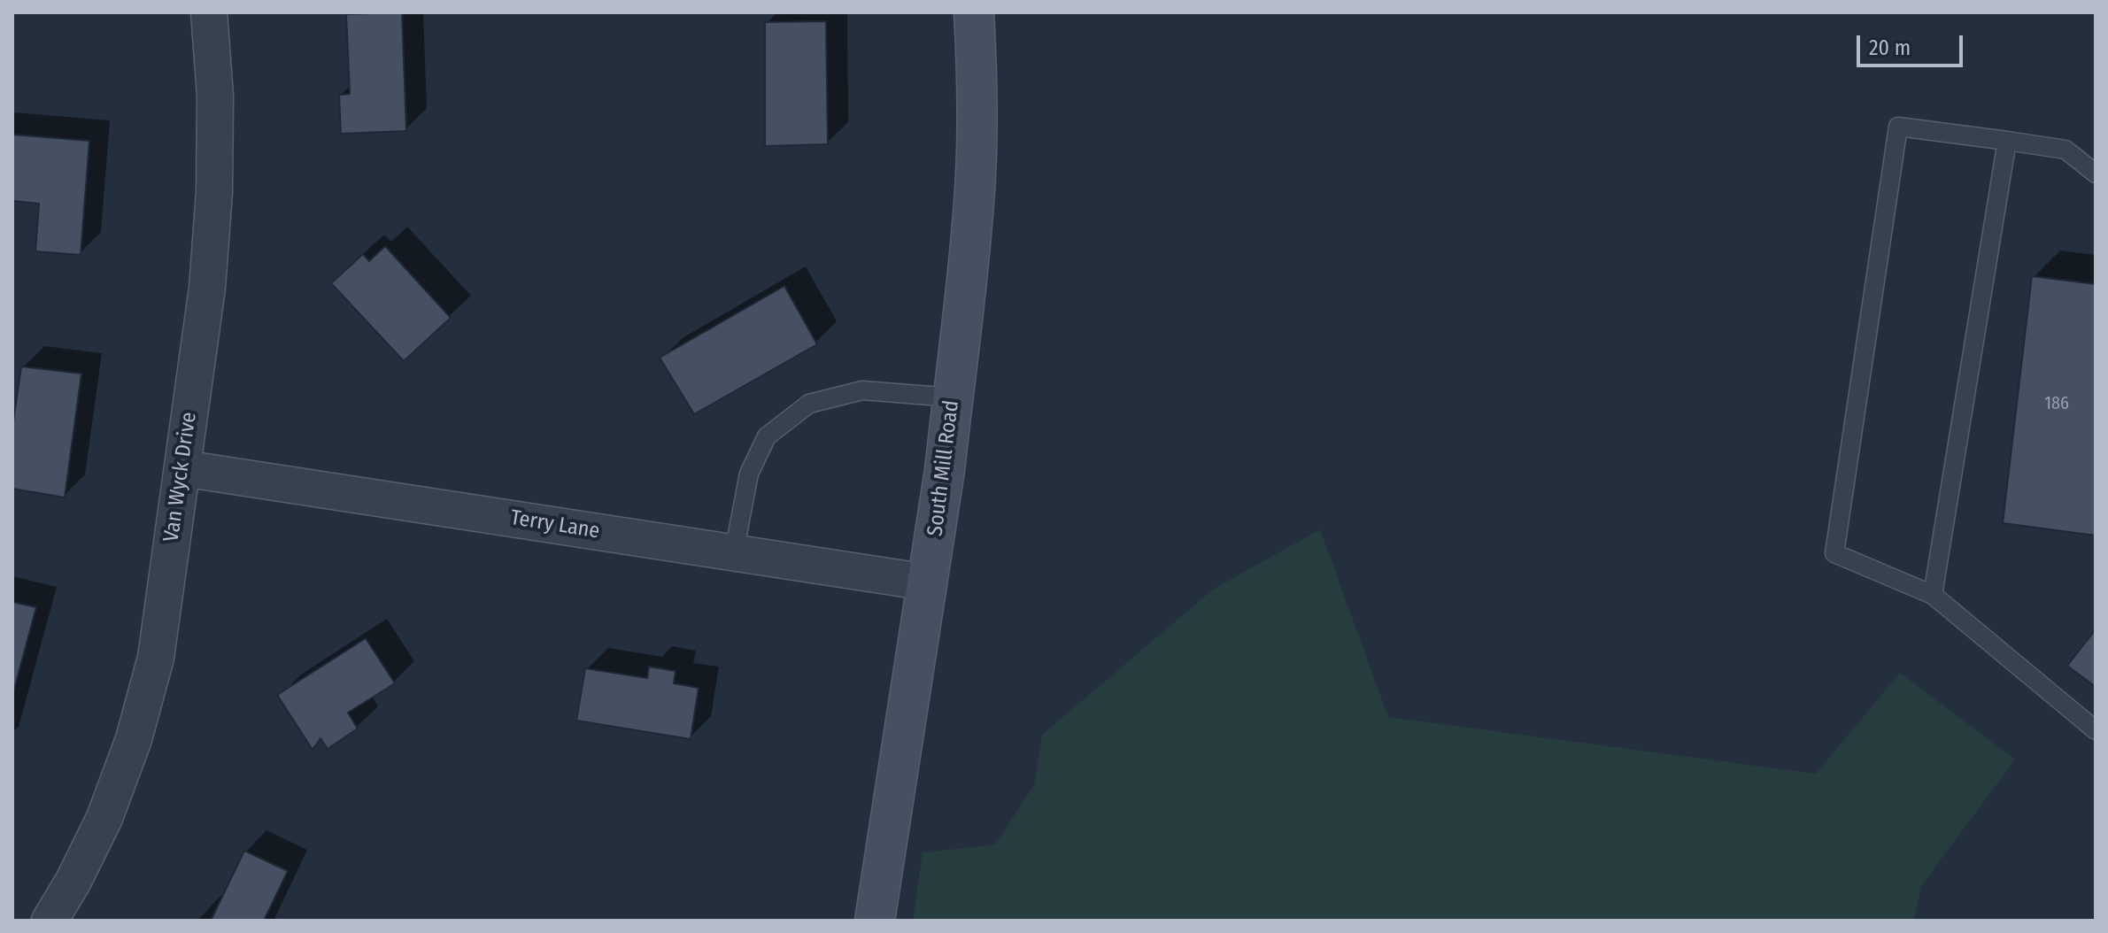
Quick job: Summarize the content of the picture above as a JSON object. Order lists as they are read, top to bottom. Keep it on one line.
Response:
{"streets":{"main road":["South Mill Road"],"street":["Van Wyck Drive","Terry Lane"]},"crossings":[["South Mill Road","Terry Lane"],["Van Wyck Drive","Terry Lane"]],"house_numbers":["186"],"scale_bar":"20 m"}
